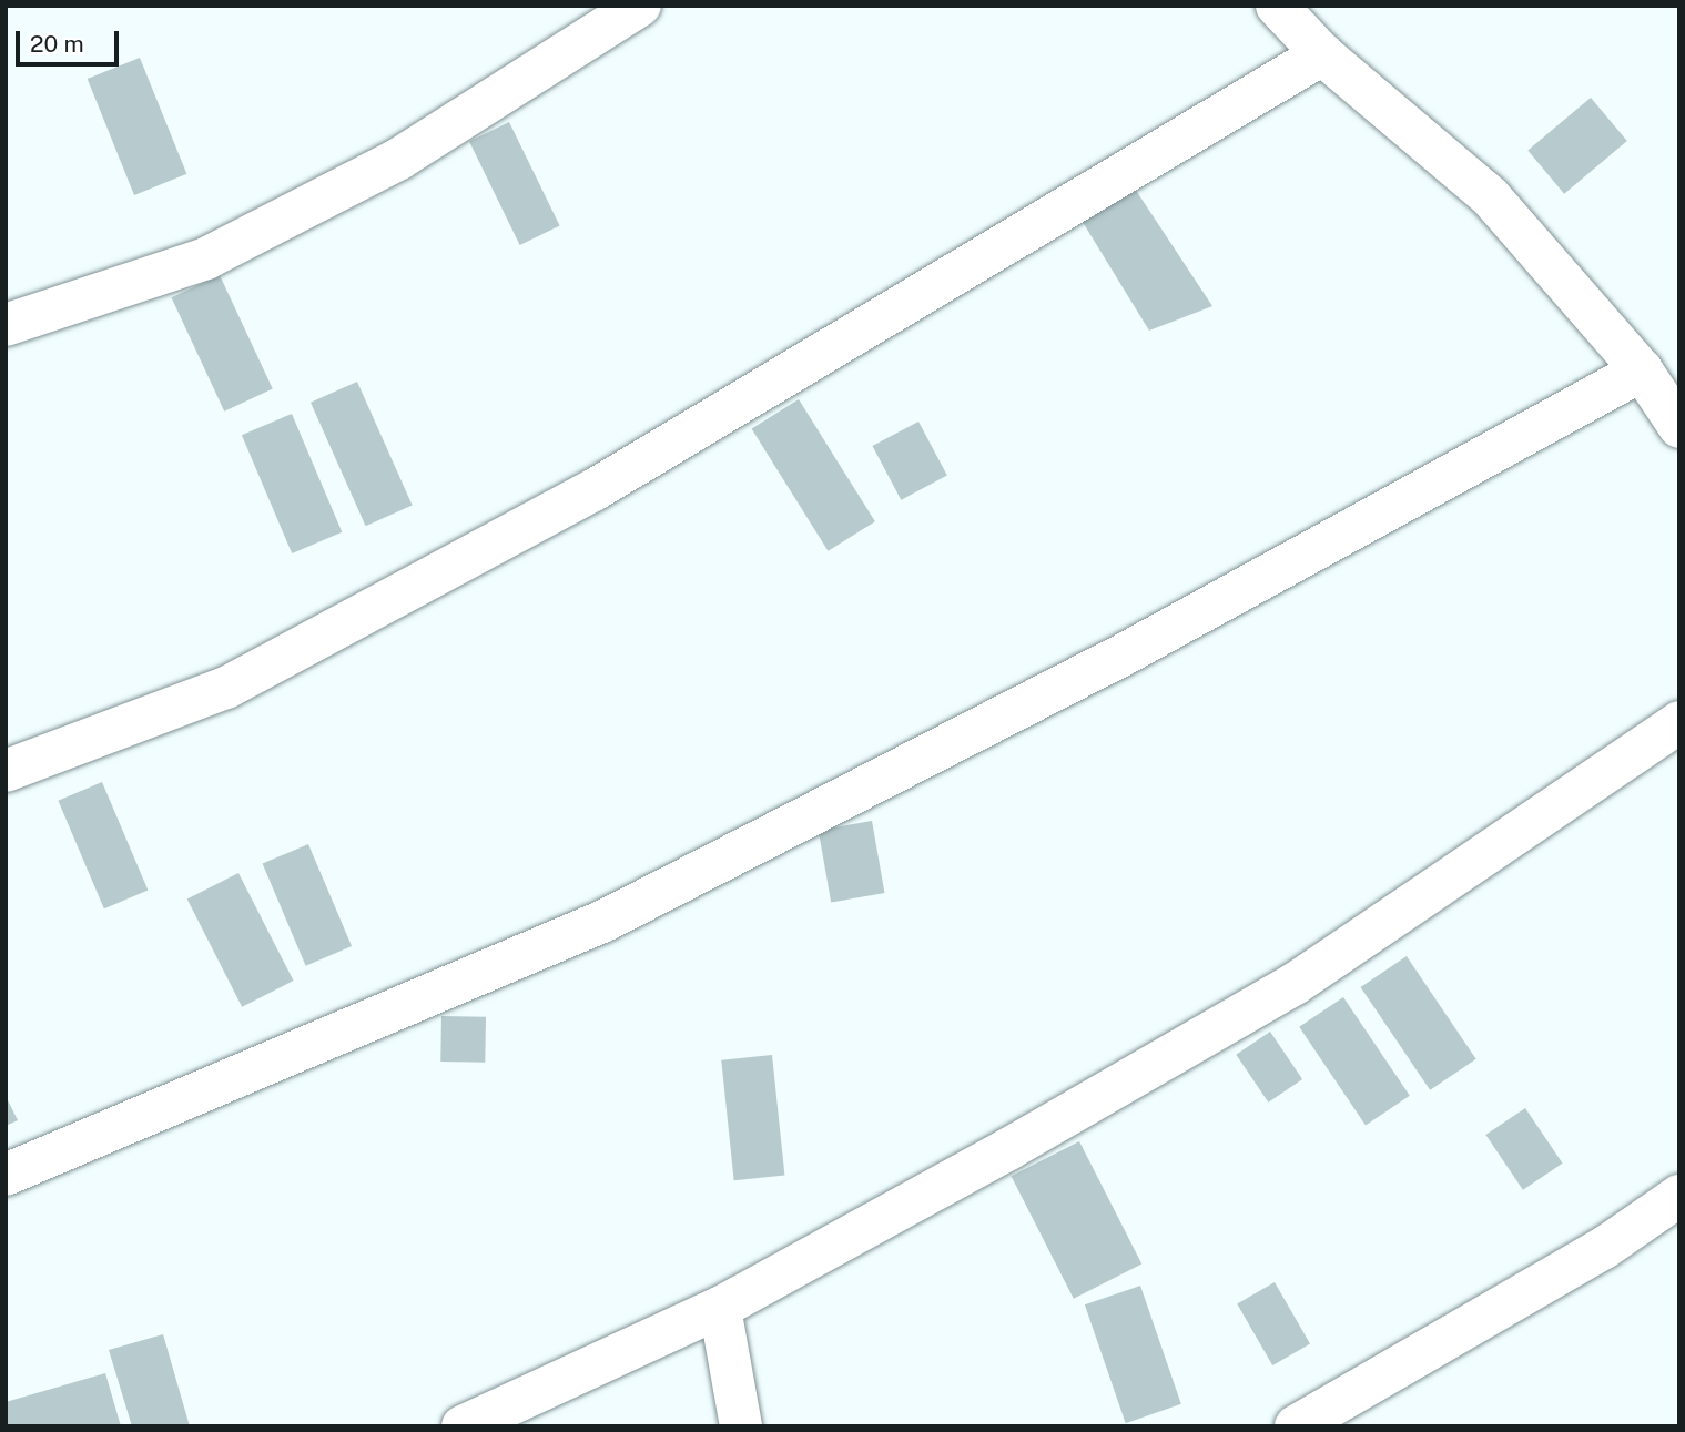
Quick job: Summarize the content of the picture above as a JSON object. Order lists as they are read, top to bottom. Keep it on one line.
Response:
{"scale_bar":"20 m"}
